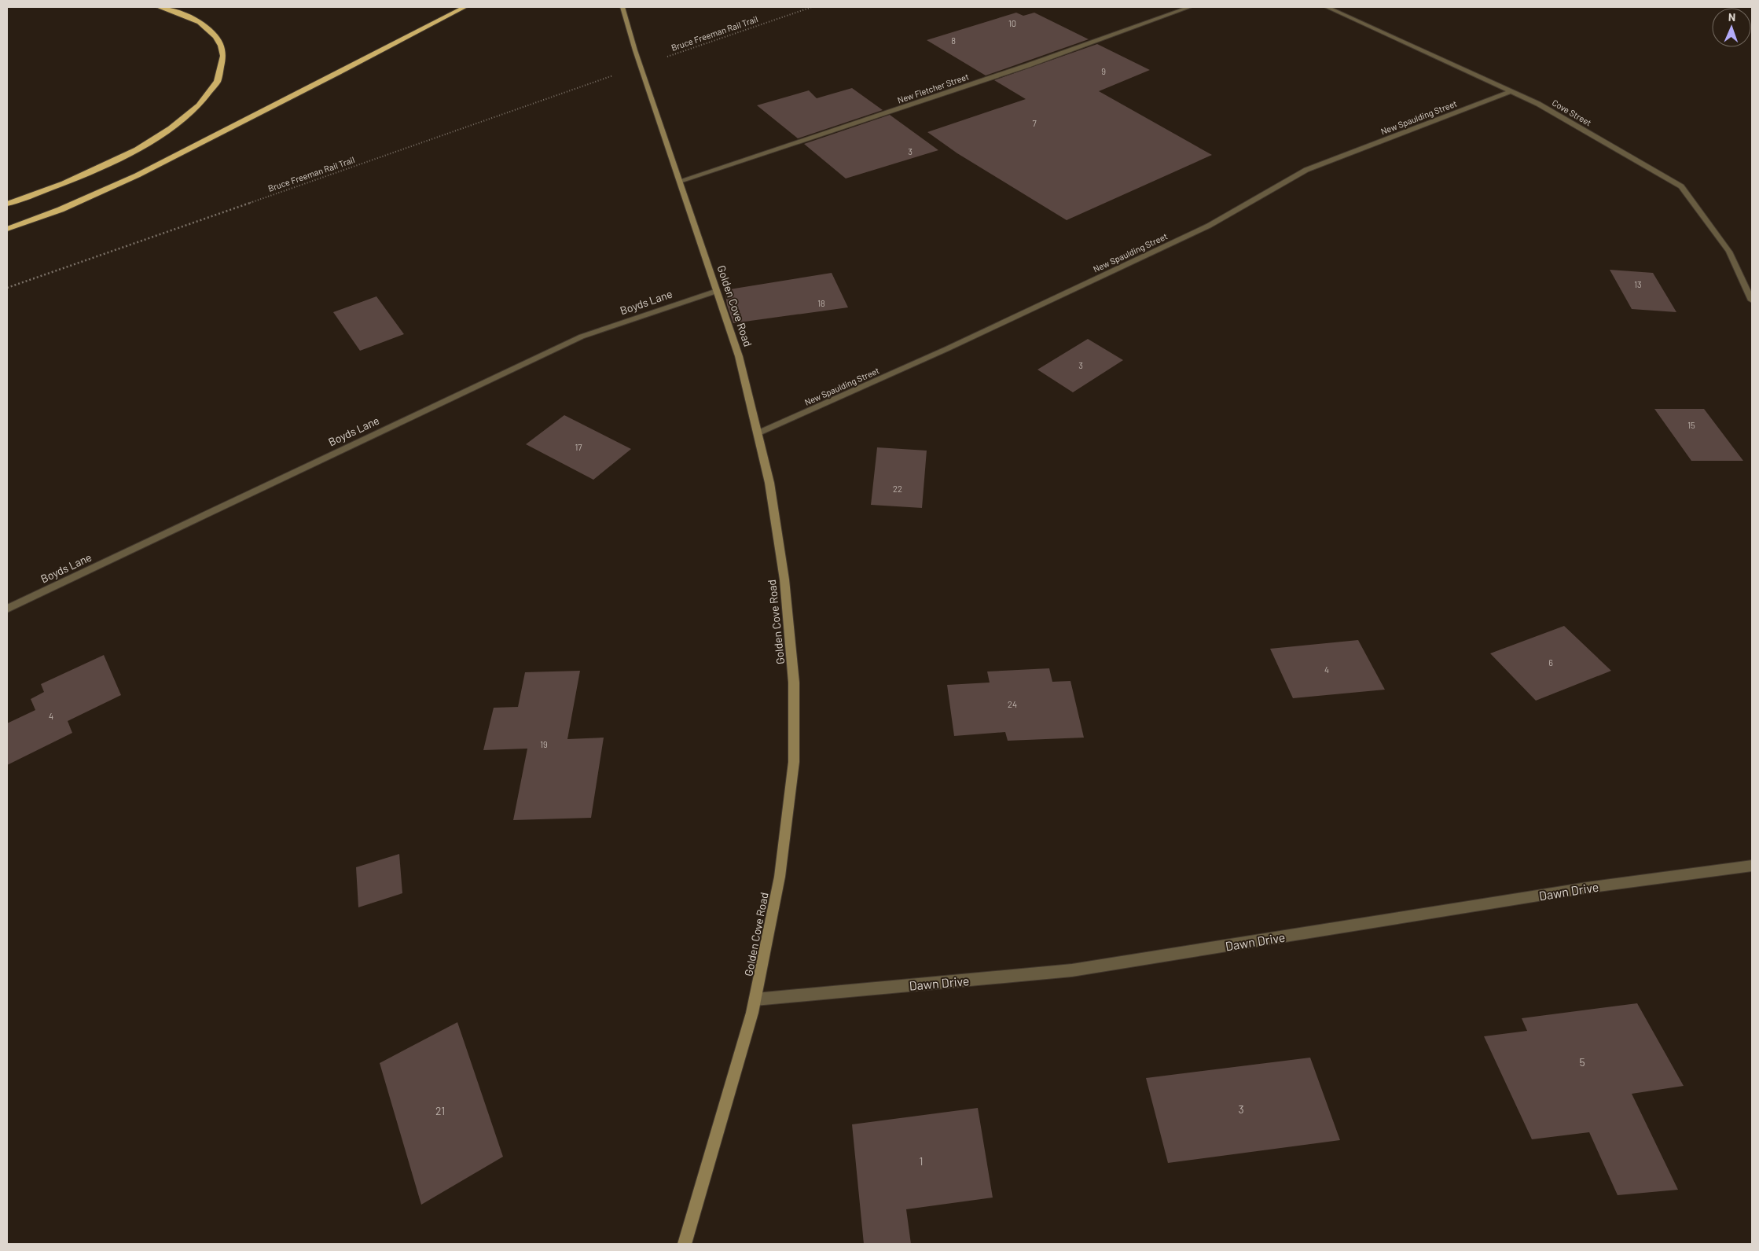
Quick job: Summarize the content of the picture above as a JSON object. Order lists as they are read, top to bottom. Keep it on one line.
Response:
{"streets":{"main road":["Golden Cove Road"],"street":["New Fletcher Street","Cove Street","New Spaulding Street","Boyds Lane","Dawn Drive"],"path":["Bruce Freeman Rail Trail"]},"crossings":[["New Fletcher Street","Golden Cove Road"],["Cove Street","New Spaulding Street"],["New Spaulding Street","Golden Cove Road"],["Boyds Lane","Golden Cove Road"],["Golden Cove Road","Dawn Drive"]],"house_numbers":["10","8","9","7","3","13","18","3","15","17","22","6","4","24","4","19","5","3","21","1"],"north":"top"}
